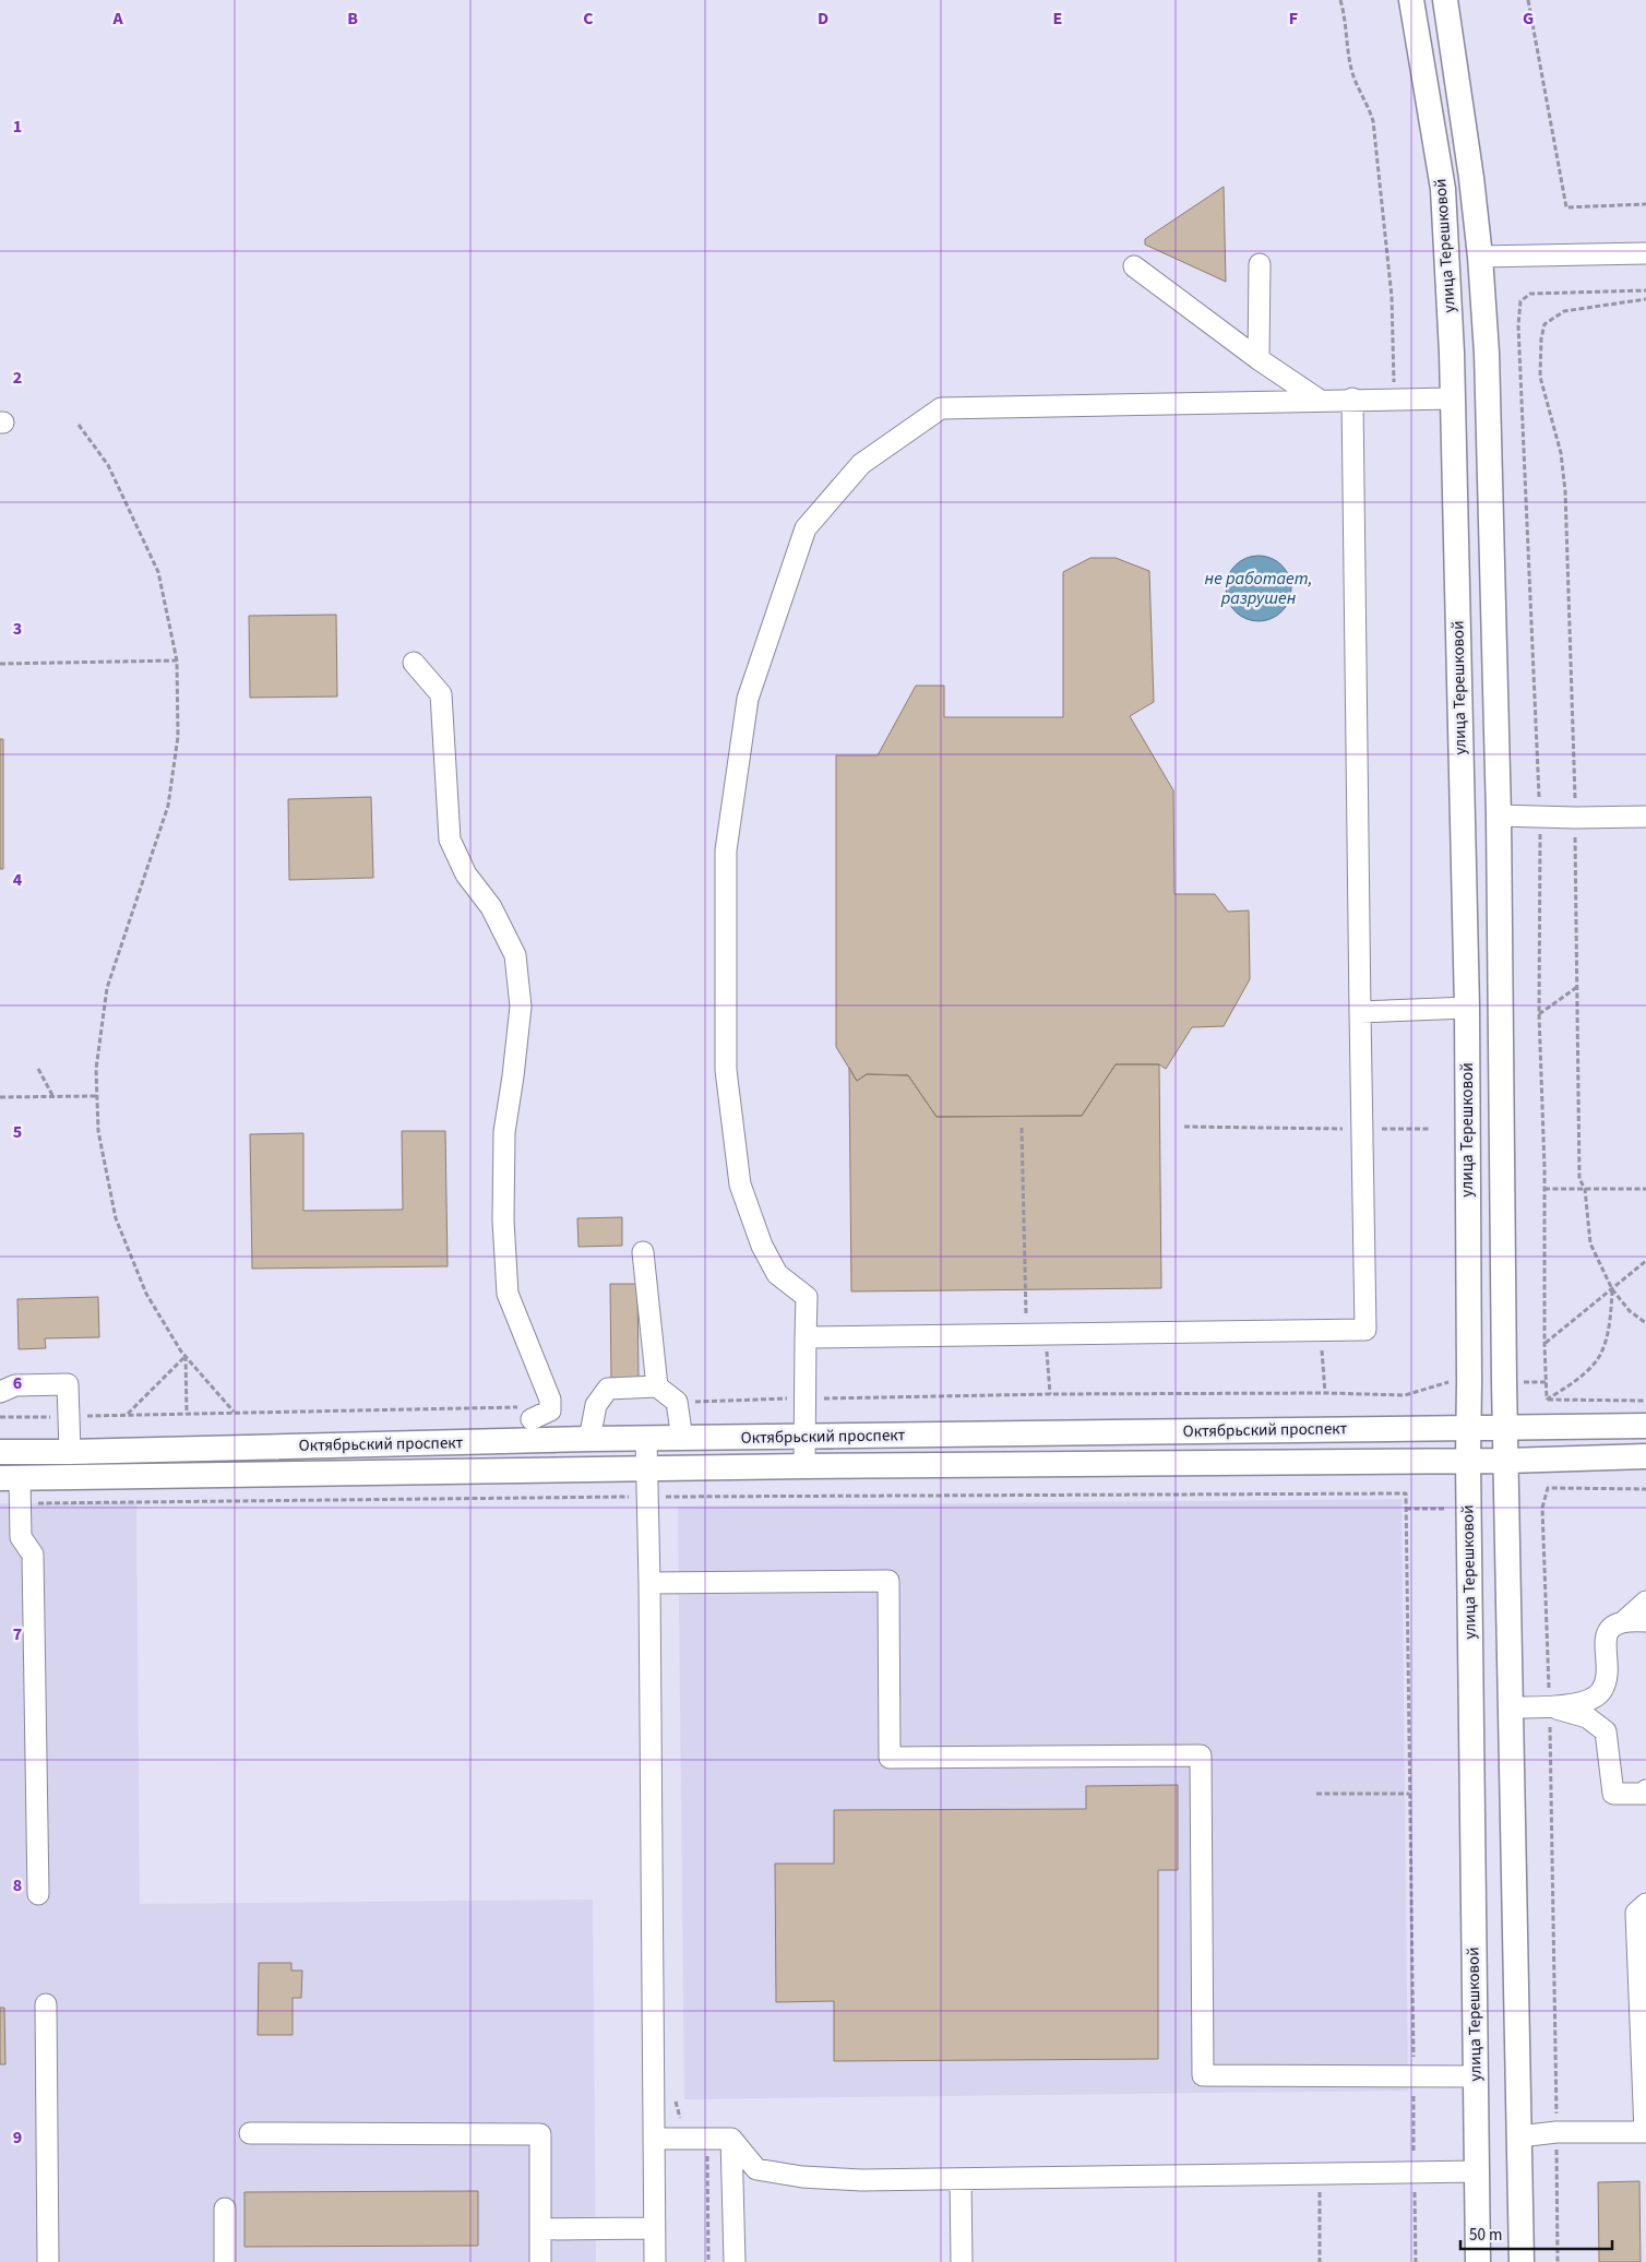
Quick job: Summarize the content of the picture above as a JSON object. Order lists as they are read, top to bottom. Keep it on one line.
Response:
{"streets":{"main road":["улица Терешковой","Октябрьский проспект"]},"crossings":[["улица Терешковой","Октябрьский проспект"]],"water":["не работает, разрушен"],"scale_bar":"50 m","grid":{"columns":["A","B","C","D","E","F","G"],"rows":["1","2","3","4","5","6","7","8","9"]}}
